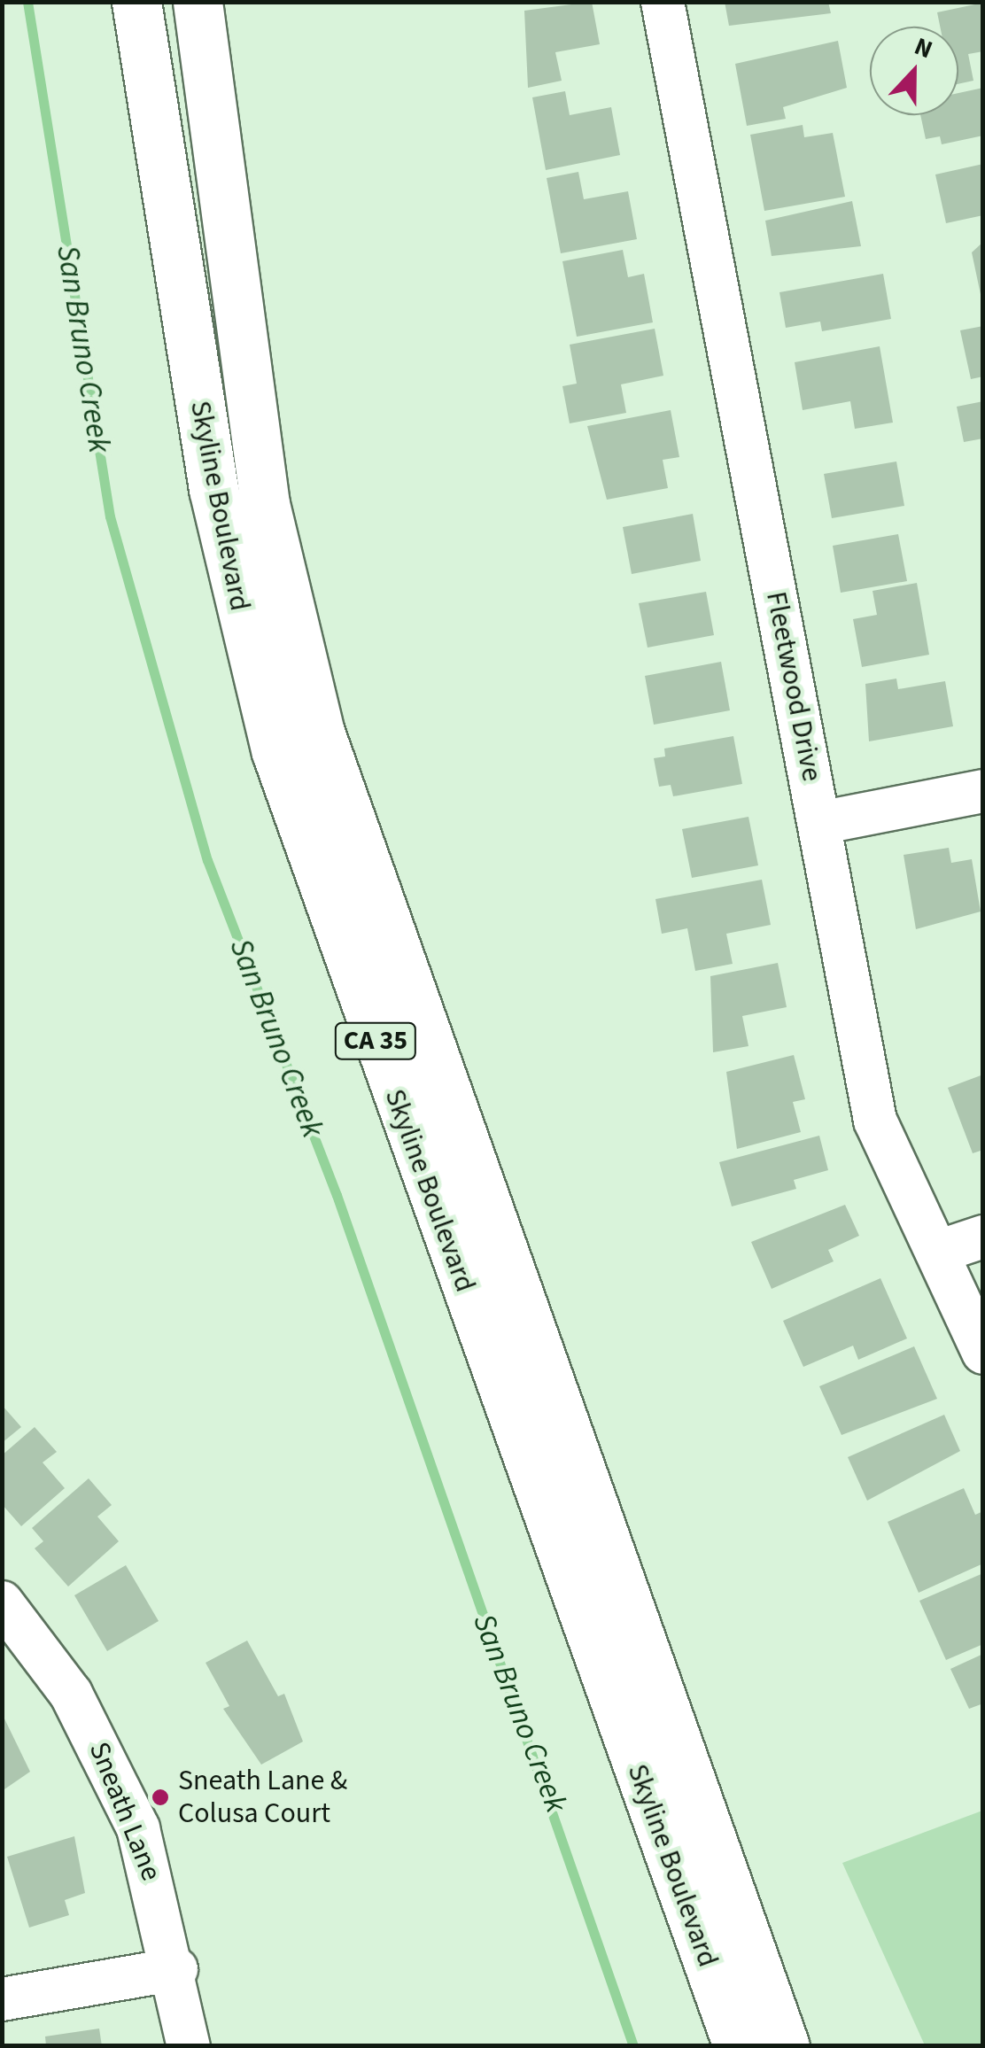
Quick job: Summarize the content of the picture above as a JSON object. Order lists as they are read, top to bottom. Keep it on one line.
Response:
{"streets":{"main road":["Skyline Boulevard","CA 35"],"street":["Fleetwood Drive","Sneath Lane"]},"water":["San Bruno Creek"],"places":["Sneath Lane & Colusa Court"],"north":"top"}
